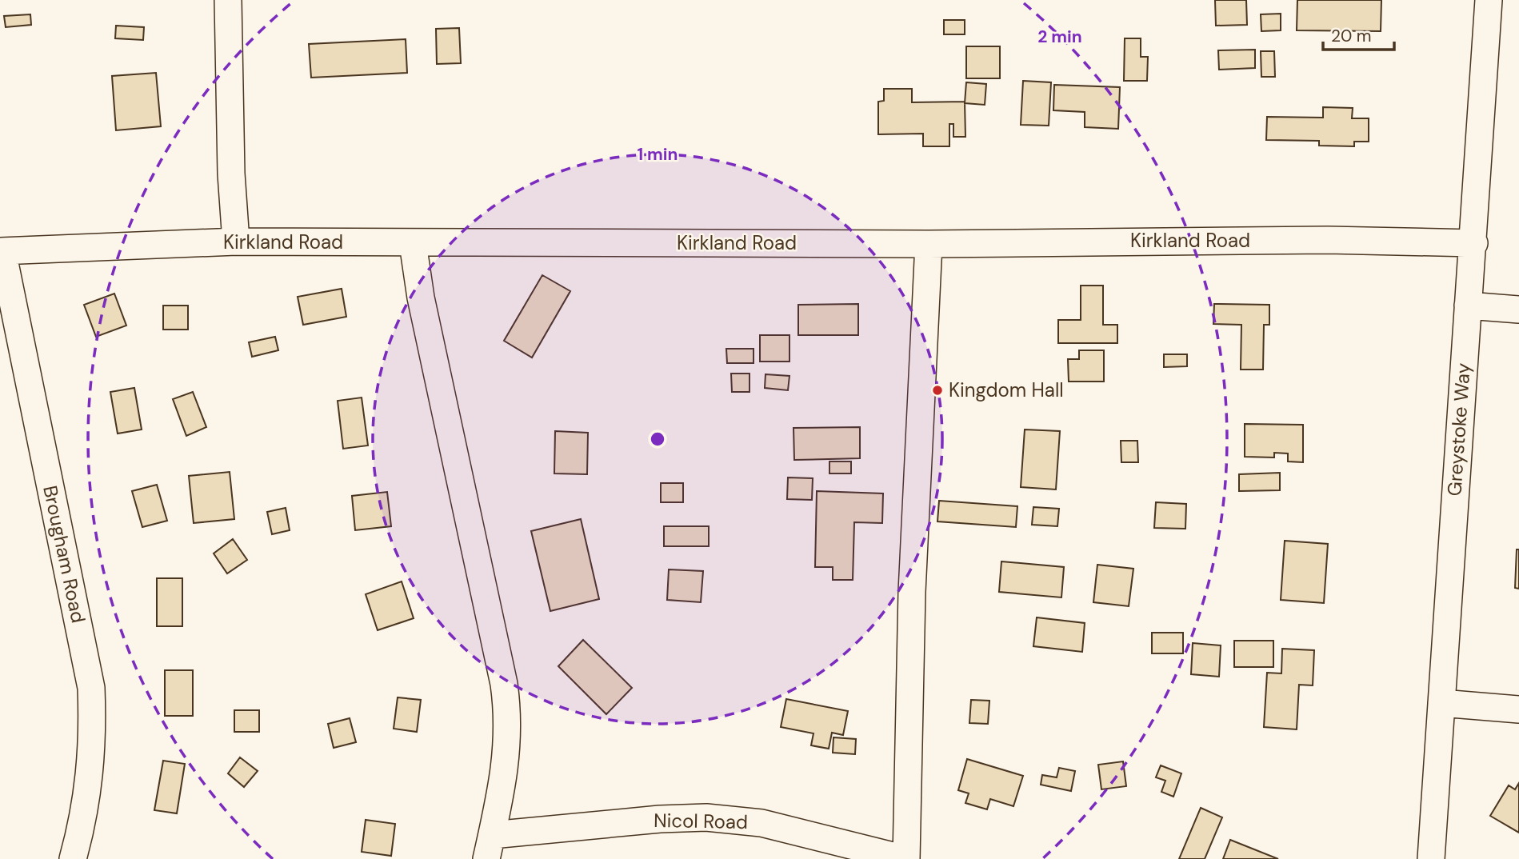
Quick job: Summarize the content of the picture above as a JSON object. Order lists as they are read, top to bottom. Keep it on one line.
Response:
{"streets":{"street":["Kirkland Road","Greystoke Way","Brougham Road","Nicol Road"]},"crossings":[["Kirkland Road","Greystoke Way"],["Kirkland Road","Brougham Road"]],"places":["Kingdom Hall"],"scale_bar":"20 m","rings":["2 min","1 min"]}
